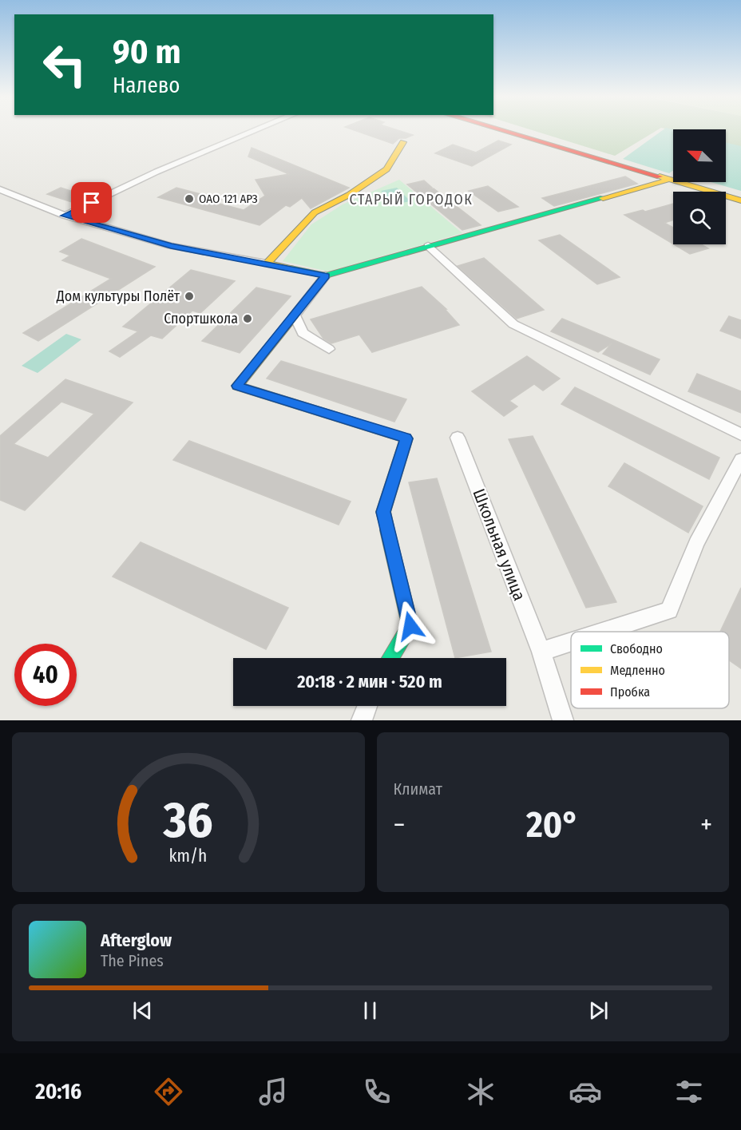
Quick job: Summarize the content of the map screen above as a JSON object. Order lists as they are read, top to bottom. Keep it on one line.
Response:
{"streets":{"street":["Школьная улица"]},"districts":["СТАРЫЙ ГОРОДОК"],"places":["OAO 121 АРЗ","Дом культуры Полёт","Спортшкола"],"legend":["Свободно","Медленно","Пробка"],"north":"top left","page":{"turn":["90 m","Налево"],"limit":"40","trip":"20:18 · 2 мин · 520 m","tile":"Климат","heat":["−","20°","+"],"song":["Afterglow","The Pines"],"tabs":"20:16","gauge":["36","km/h"]}}
